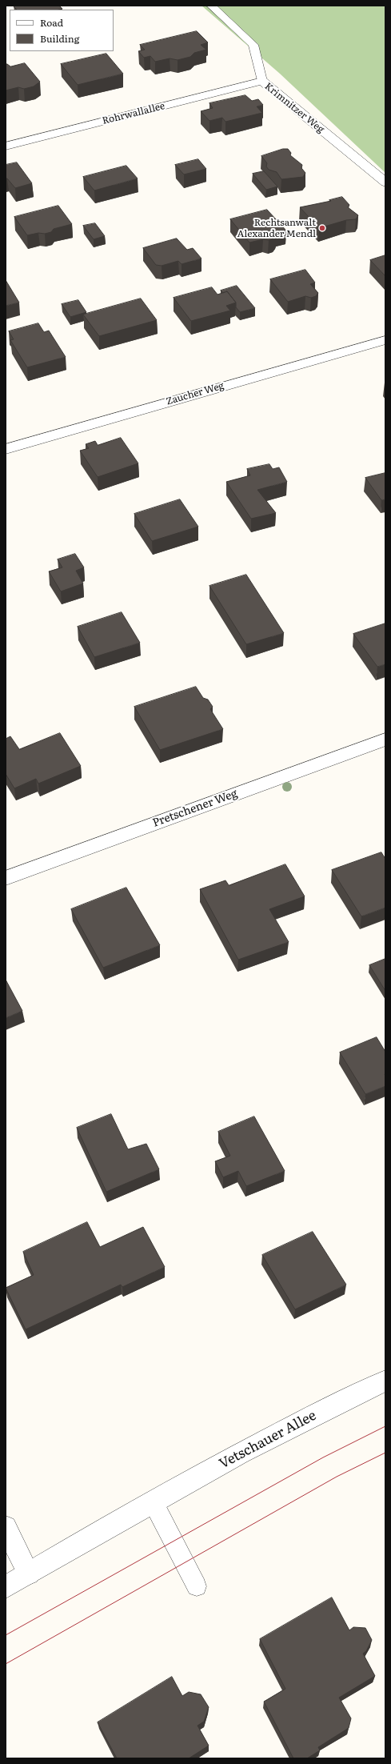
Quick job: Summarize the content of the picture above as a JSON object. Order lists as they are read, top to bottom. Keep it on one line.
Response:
{"streets":{"street":["Krimnitzer Weg","Rohrwallallee","Zaucher Weg","Pretschener Weg","Vetschauer Allee"]},"crossings":[["Krimnitzer Weg","Rohrwallallee"]],"places":["Rechtsanwalt Alexander Mendl"],"legend":["Road","Building"]}
